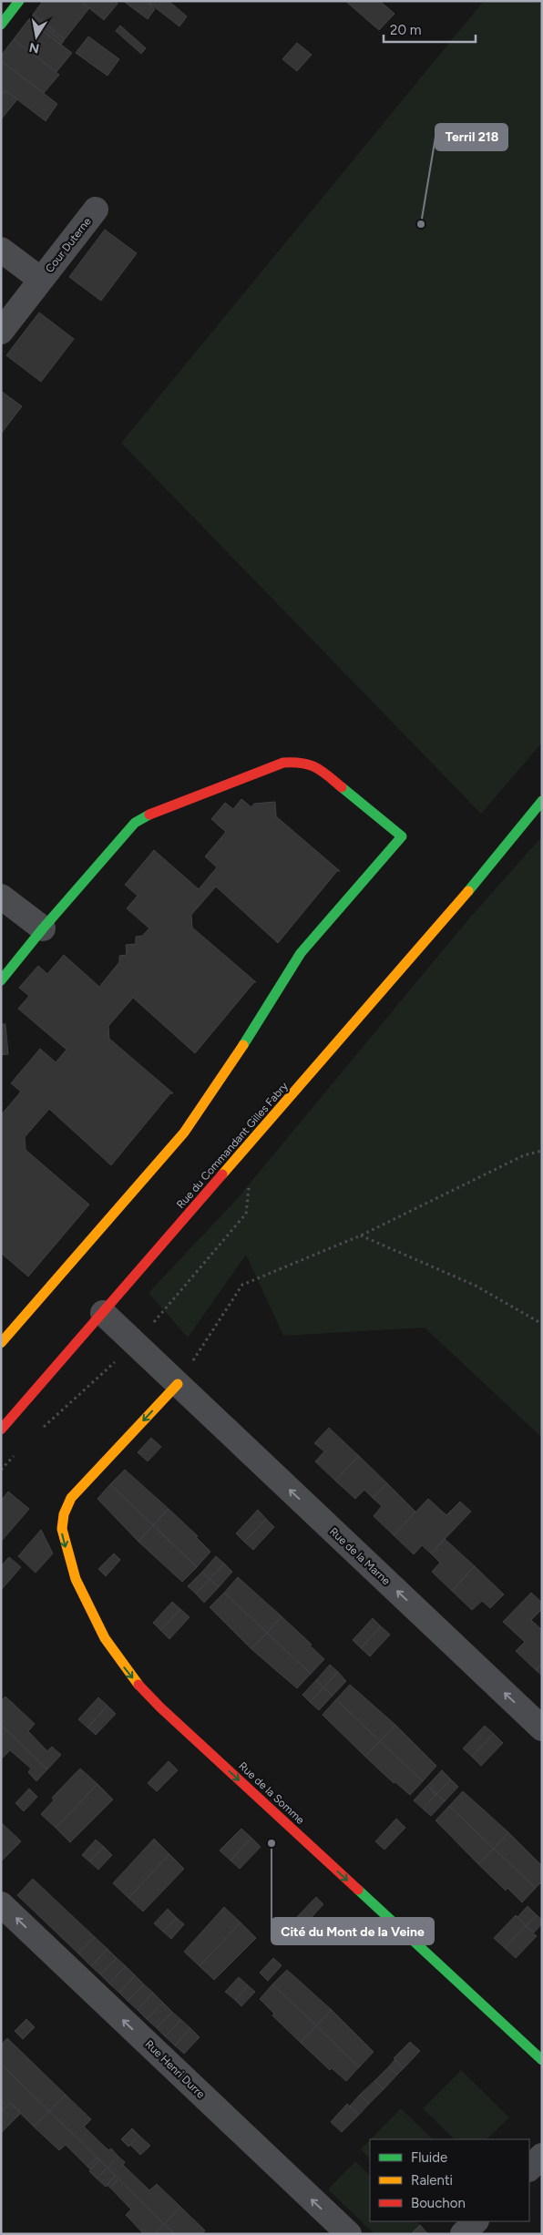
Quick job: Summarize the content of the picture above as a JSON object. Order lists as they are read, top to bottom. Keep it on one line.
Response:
{"streets":{"street":["Cour Duterne","Rue du Commandant Gilles Fabry","Rue de la Marne","Rue de la Somme","Rue Henri Durre"]},"crossings":[["Rue du Commandant Gilles Fabry","Rue de la Marne"],["Rue de la Marne","Rue de la Somme"]],"one_way":["Rue de la Marne","Rue de la Somme","Rue Henri Durre"],"places":["Terril 218","Cité du Mont de la Veine"],"legend":["Fluide","Ralenti","Bouchon"],"scale_bar":"20 m","north":"bottom"}
